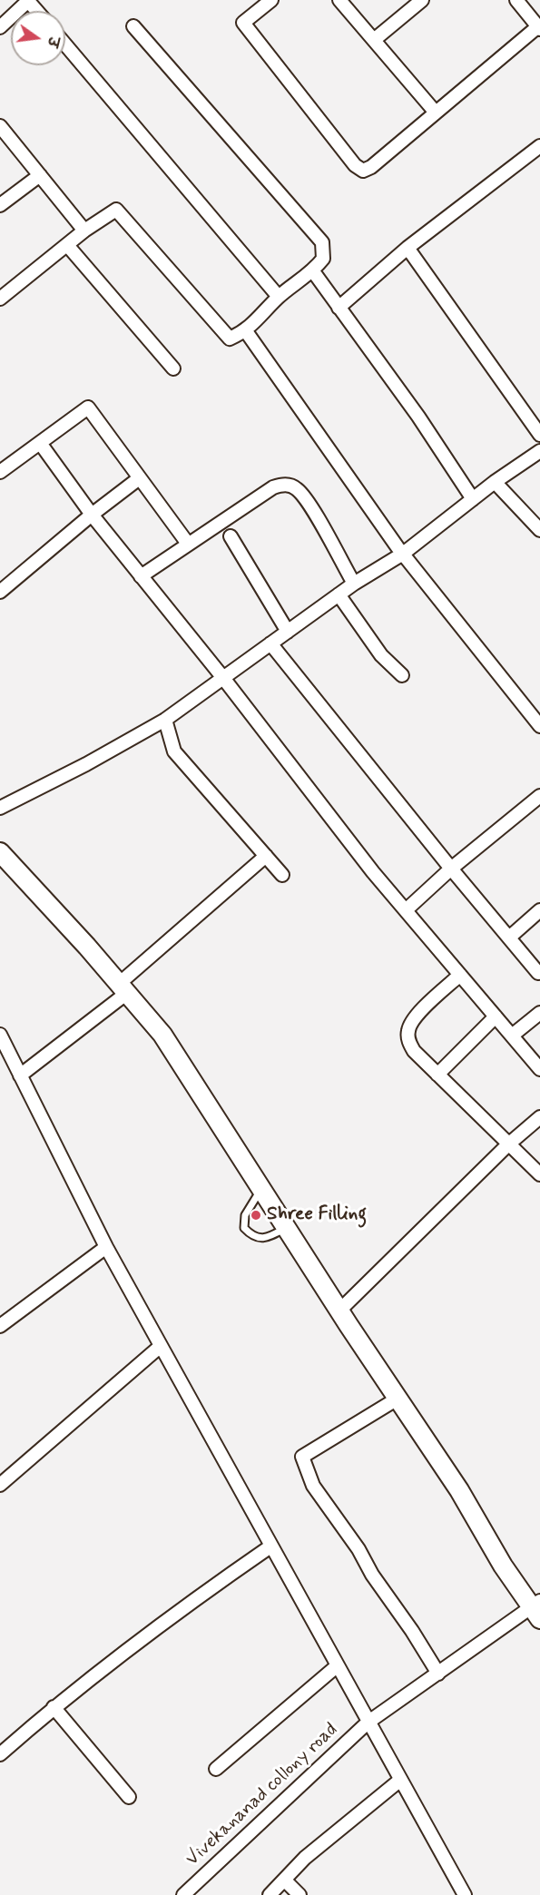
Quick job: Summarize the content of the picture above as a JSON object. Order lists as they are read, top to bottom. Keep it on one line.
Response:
{"streets":{"street":["Vivekananad collony road"]},"places":["Shree Filling"],"north":"right"}
